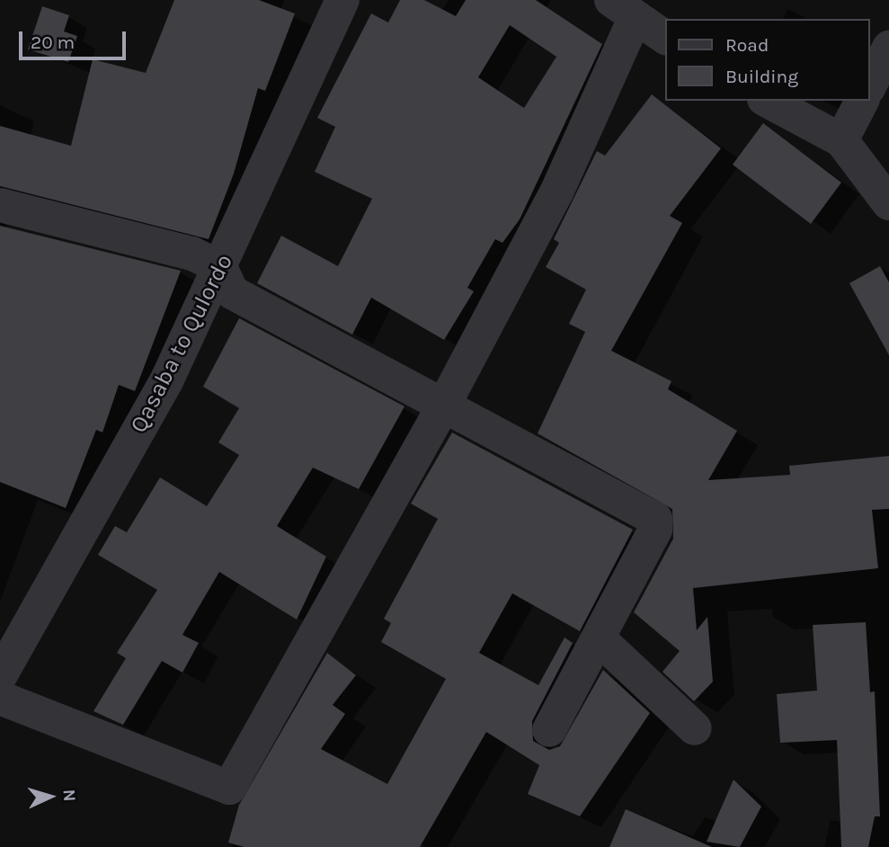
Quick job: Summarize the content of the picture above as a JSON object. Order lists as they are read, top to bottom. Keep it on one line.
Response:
{"streets":{"street":["Qasaba to Qulordo"]},"legend":["Road","Building"],"scale_bar":"20 m","north":"right"}
